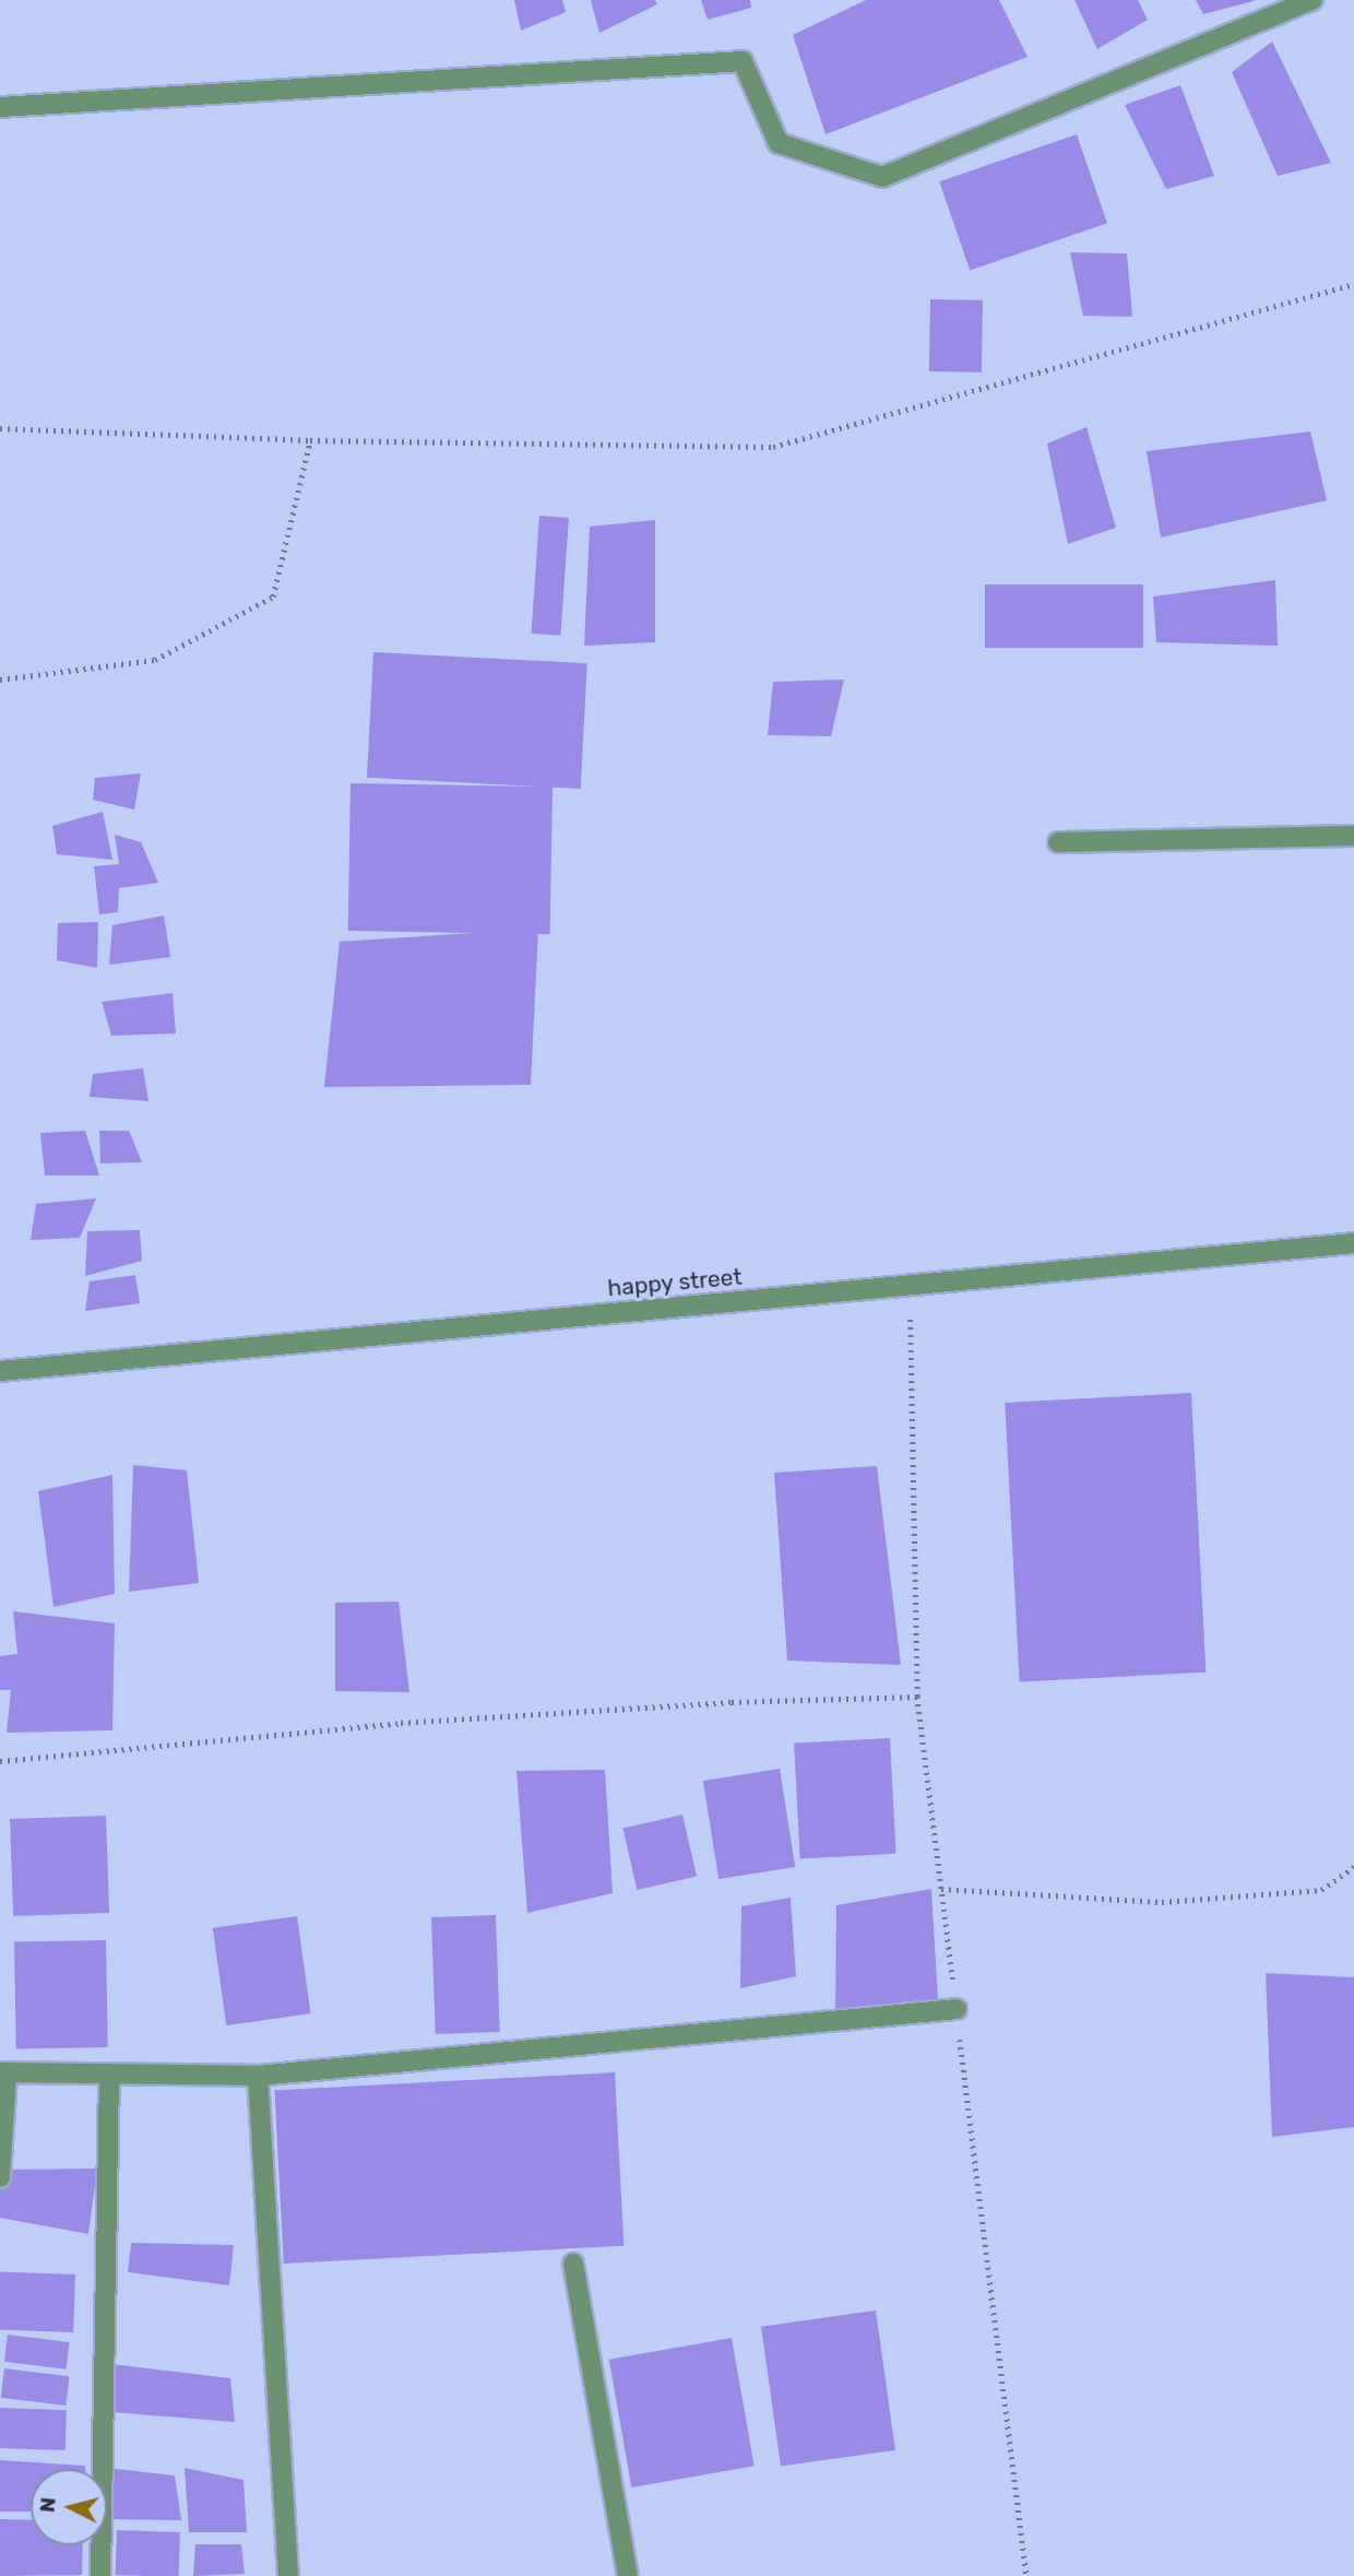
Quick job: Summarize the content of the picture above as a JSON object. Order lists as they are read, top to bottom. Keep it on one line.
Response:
{"streets":{"street":["happy street"]},"north":"left"}
